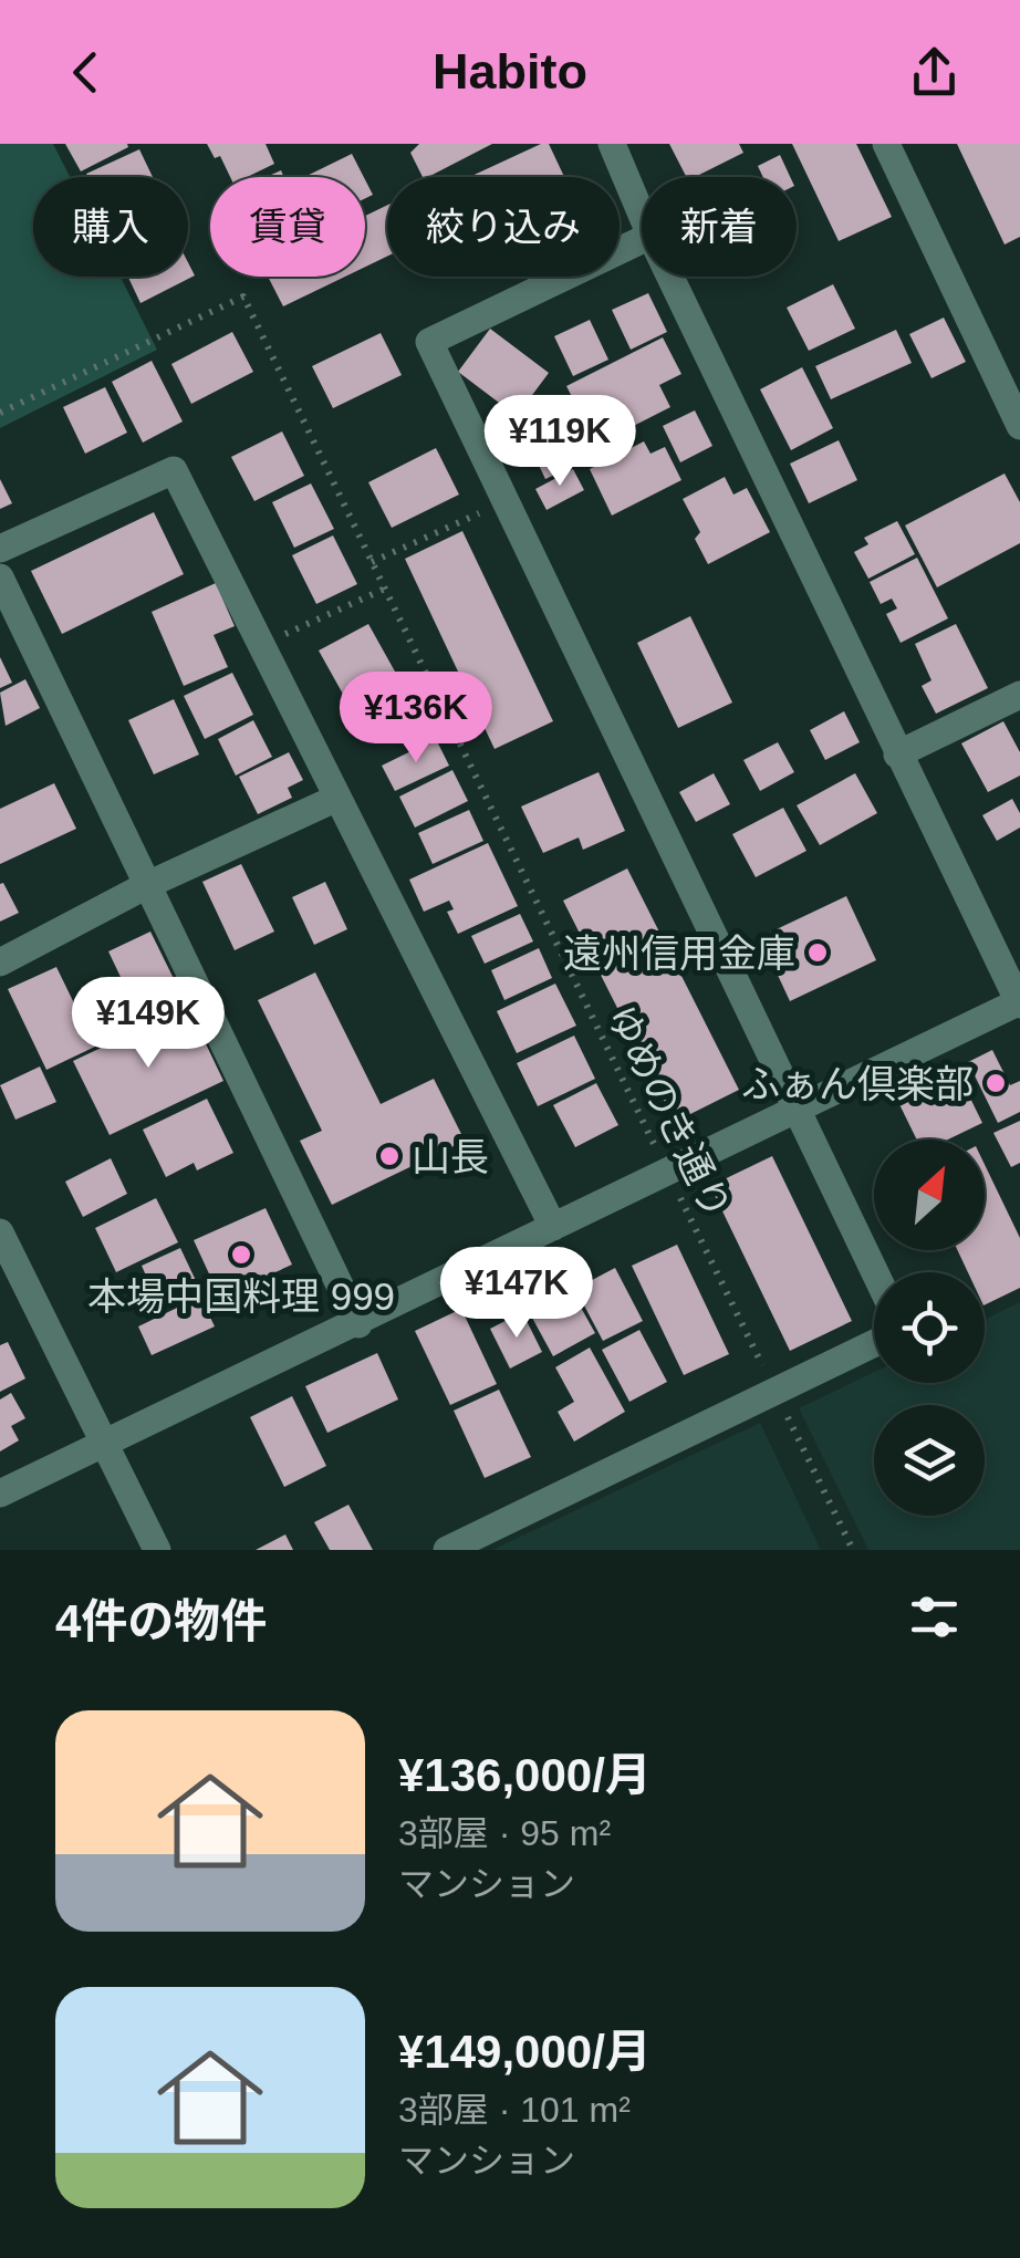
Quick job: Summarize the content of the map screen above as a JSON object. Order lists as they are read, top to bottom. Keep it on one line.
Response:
{"streets":{"path":["ゆめのき通り"]},"places":["遠州信用金庫","ふぁん倶楽部","山長","本場中国料理 999"],"north":"top right","page":{"header":"Habito","chip":["購入","賃貸","絞り込み","新着"],"price":["¥119K","¥136K","¥149K","¥147K"],"heading":"4件の物件","list":[{"name":"¥136,000/月","note":"3部屋 · 95 m² · マンション"},{"name":"¥149,000/月","note":"3部屋 · 101 m² · マンション"}]}}
